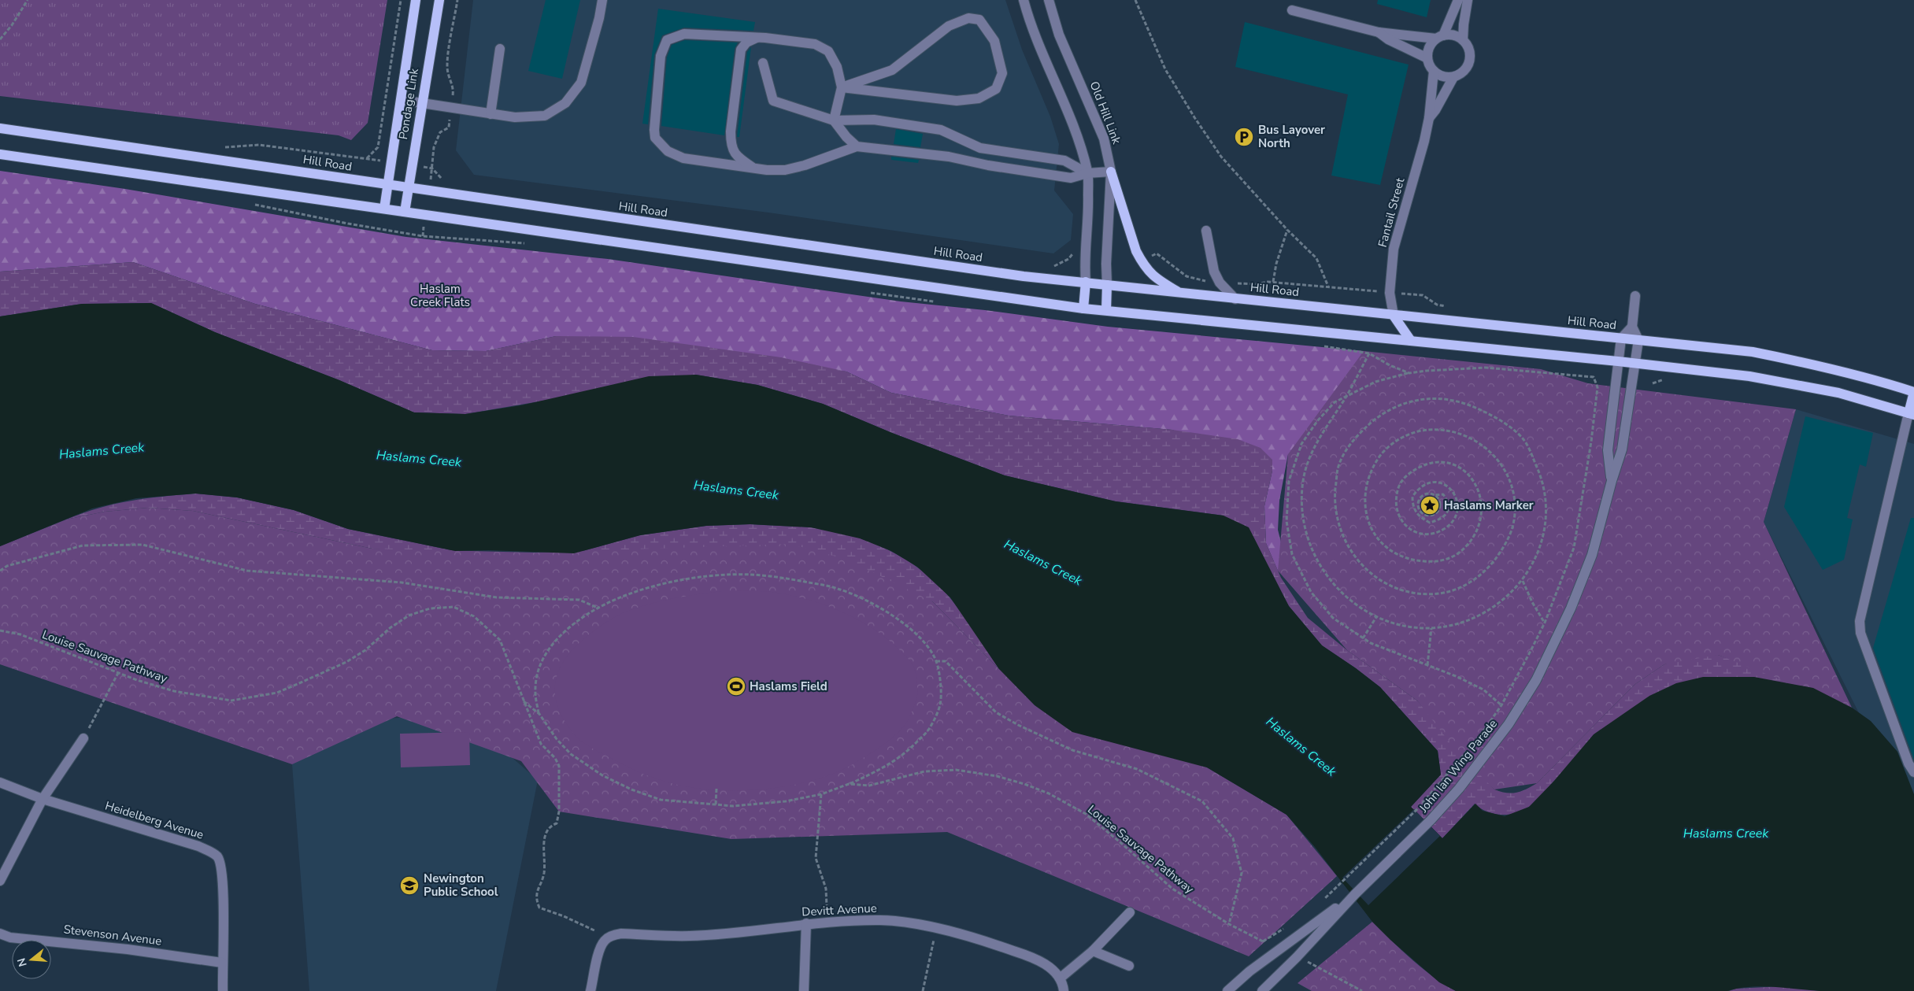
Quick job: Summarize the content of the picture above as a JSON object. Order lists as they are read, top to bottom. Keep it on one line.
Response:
{"streets":{"main road":["Pondage Link","Old Hill Link","Hill Road"],"street":["Fantail Street","John Ian Wing Parade","Heidelberg Avenue","Devitt Avenue","Stevenson Avenue"],"path":["Louise Sauvage Pathway"]},"crossings":[["Pondage Link","Hill Road"],["Old Hill Link","Hill Road"],["Hill Road","Fantail Street"],["Hill Road","John Ian Wing Parade"],["Heidelberg Avenue","Stevenson Avenue"]],"water":["Haslams Creek"],"parks":["Haslam Creek Flats"],"places":{"parking":["Bus Layover North"],"place":["Haslams Marker"],"sports":["Haslams Field"],"school or university":["Newington Public School"]},"north":"left"}
